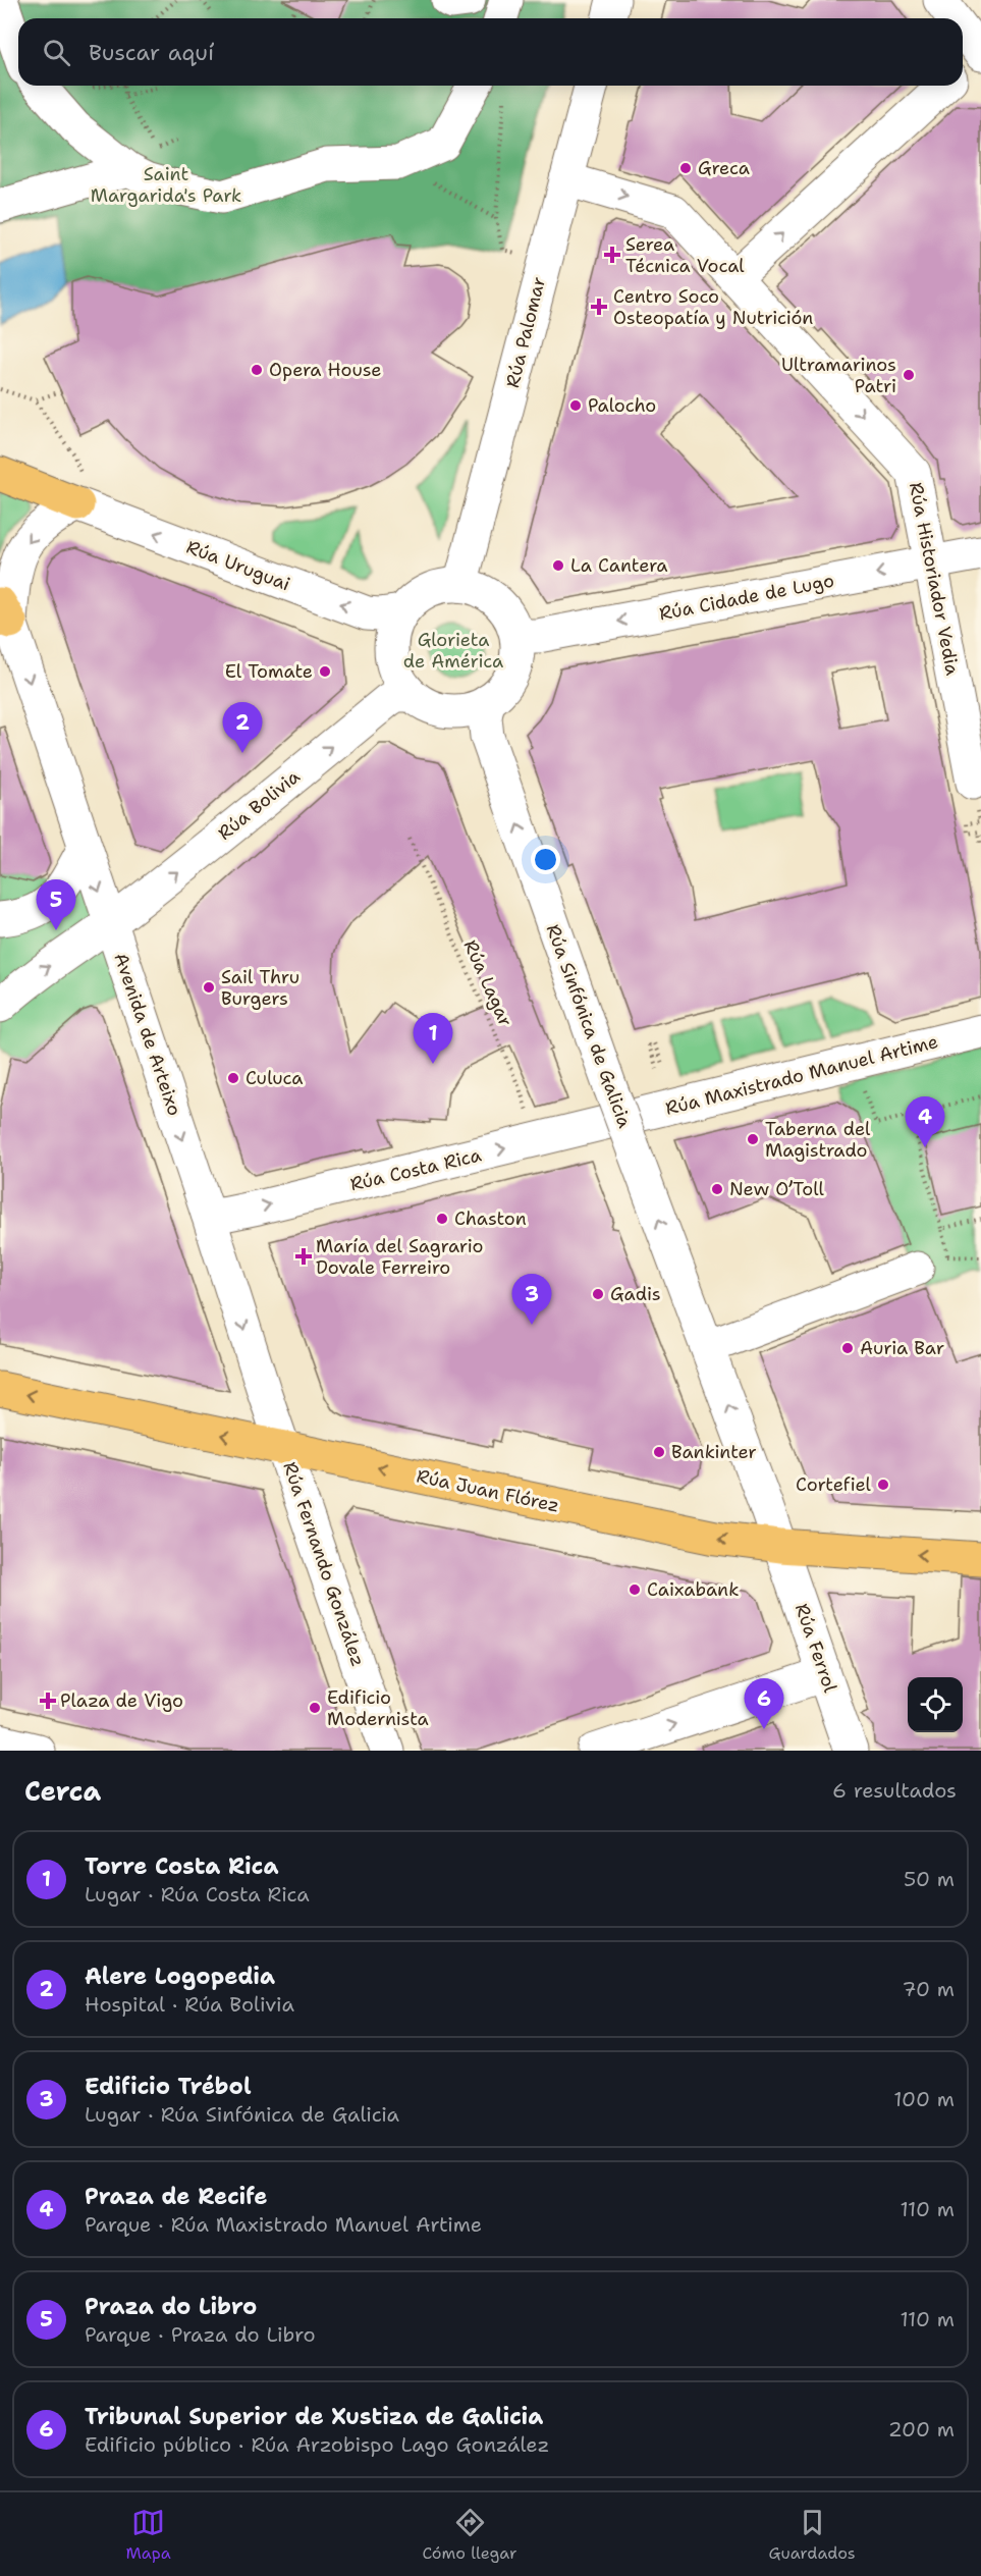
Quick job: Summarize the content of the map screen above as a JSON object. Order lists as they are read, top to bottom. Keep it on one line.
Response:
{"streets":{"main road":["Rúa Juan Flórez"],"street":["Rúa Palomar","Rúa Uruguai","Rúa Historiador Vedia","Rúa Cidade de Lugo","Rúa Bolivia","Rúa Sinfónica de Galicia","Avenida de Arteixo","Rúa Maxistrado Manuel Artime","Rúa Costa Rica","Rúa Fernando González","Rúa Ferrol"],"path":["Rúa Lagar"]},"crossings":[["Rúa Palomar","Rúa Uruguai"],["Rúa Palomar","Rúa Historiador Vedia"],["Rúa Palomar","Rúa Cidade de Lugo"],["Rúa Palomar","Rúa Bolivia"],["Rúa Palomar","Rúa Sinfónica de Galicia"],["Rúa Uruguai","Rúa Cidade de Lugo"],["Rúa Uruguai","Rúa Bolivia"],["Rúa Uruguai","Rúa Sinfónica de Galicia"],["Rúa Uruguai","Avenida de Arteixo"],["Rúa Historiador Vedia","Rúa Cidade de Lugo"],["Rúa Cidade de Lugo","Rúa Bolivia"],["Rúa Cidade de Lugo","Rúa Sinfónica de Galicia"],["Rúa Bolivia","Rúa Sinfónica de Galicia"],["Rúa Bolivia","Avenida de Arteixo"],["Rúa Lagar","Rúa Costa Rica"],["Rúa Sinfónica de Galicia","Rúa Juan Flórez"],["Rúa Sinfónica de Galicia","Rúa Ferrol"],["Avenida de Arteixo","Rúa Costa Rica"],["Avenida de Arteixo","Rúa Juan Flórez"],["Avenida de Arteixo","Rúa Fernando González"],["Rúa Maxistrado Manuel Artime","Rúa Costa Rica"],["Rúa Juan Flórez","Rúa Fernando González"],["Rúa Juan Flórez","Rúa Ferrol"]],"one_way":["Rúa Uruguai","Rúa Historiador Vedia","Rúa Cidade de Lugo","Rúa Bolivia","Rúa Sinfónica de Galicia","Avenida de Arteixo","Rúa Costa Rica","Rúa Juan Flórez"],"parks":["Saint Margarida's Park","Glorieta de América"],"places":{"other":["Greca","Opera House","Ultramarinos Patri","Palocho","La Cantera","El Tomate","Sail Thru Burgers","Culuca","Taberna del Magistrado","New O’Toll","Chaston","Gadis","Auria Bar","Bankinter","Cortefiel","Caixabank","Edificio Modernista"],"health":["Serea Técnica Vocal","Centro Soco Osteopatía y Nutrición","María del Sagrario Dovale Ferreiro","Plaza de Vigo"]},"page":{"search":"Buscar aquí","pins":["2","5","1","4","3","6"],"heading":["Cerca","6 resultados"],"list":[{"mark":"1","name":"Torre Costa Rica","note":"Lugar · Rúa Costa Rica","value":"50 m"},{"mark":"2","name":"Alere Logopedia","note":"Hospital · Rúa Bolivia","value":"70 m"},{"mark":"3","name":"Edificio Trébol","note":"Lugar · Rúa Sinfónica de Galicia","value":"100 m"},{"mark":"4","name":"Praza de Recife","note":"Parque · Rúa Maxistrado Manuel Artime","value":"110 m"},{"mark":"5","name":"Praza do Libro","note":"Parque · Praza do Libro","value":"110 m"},{"mark":"6","name":"Tribunal Superior de Xustiza de Galicia","note":"Edificio público · Rúa Arzobispo Lago González","value":"200 m"}],"nav":["Mapa","Cómo llegar","Guardados"]}}
